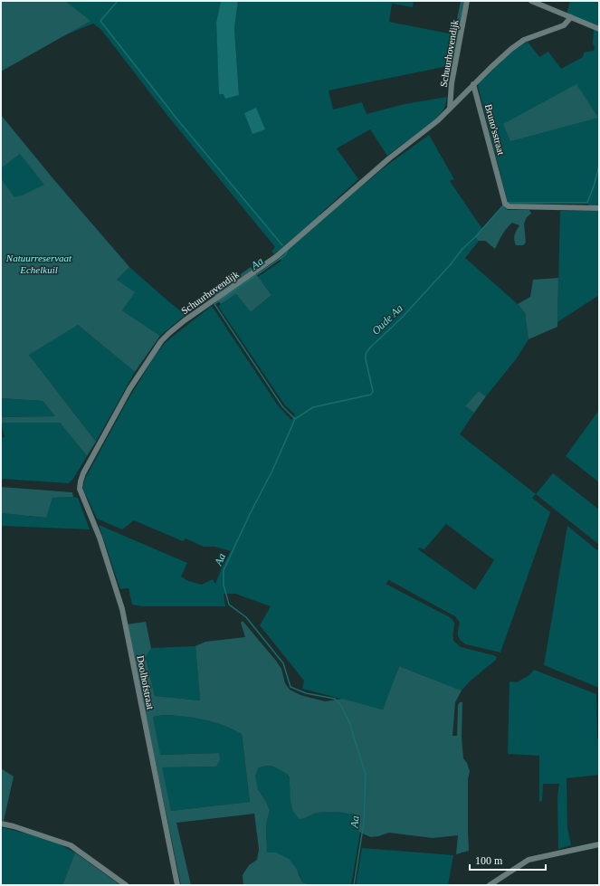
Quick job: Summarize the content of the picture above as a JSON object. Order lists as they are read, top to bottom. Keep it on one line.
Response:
{"streets":{"street":["Schuurhovendijk","Bruno'sstraat","Doolhofstraat"]},"crossings":[["Schuurhovendijk","Bruno'sstraat"],["Schuurhovendijk","Doolhofstraat"]],"water":["Aa","Oude Aa"],"parks":["Natuurreservaat Echelkuil"],"scale_bar":"100 m"}
